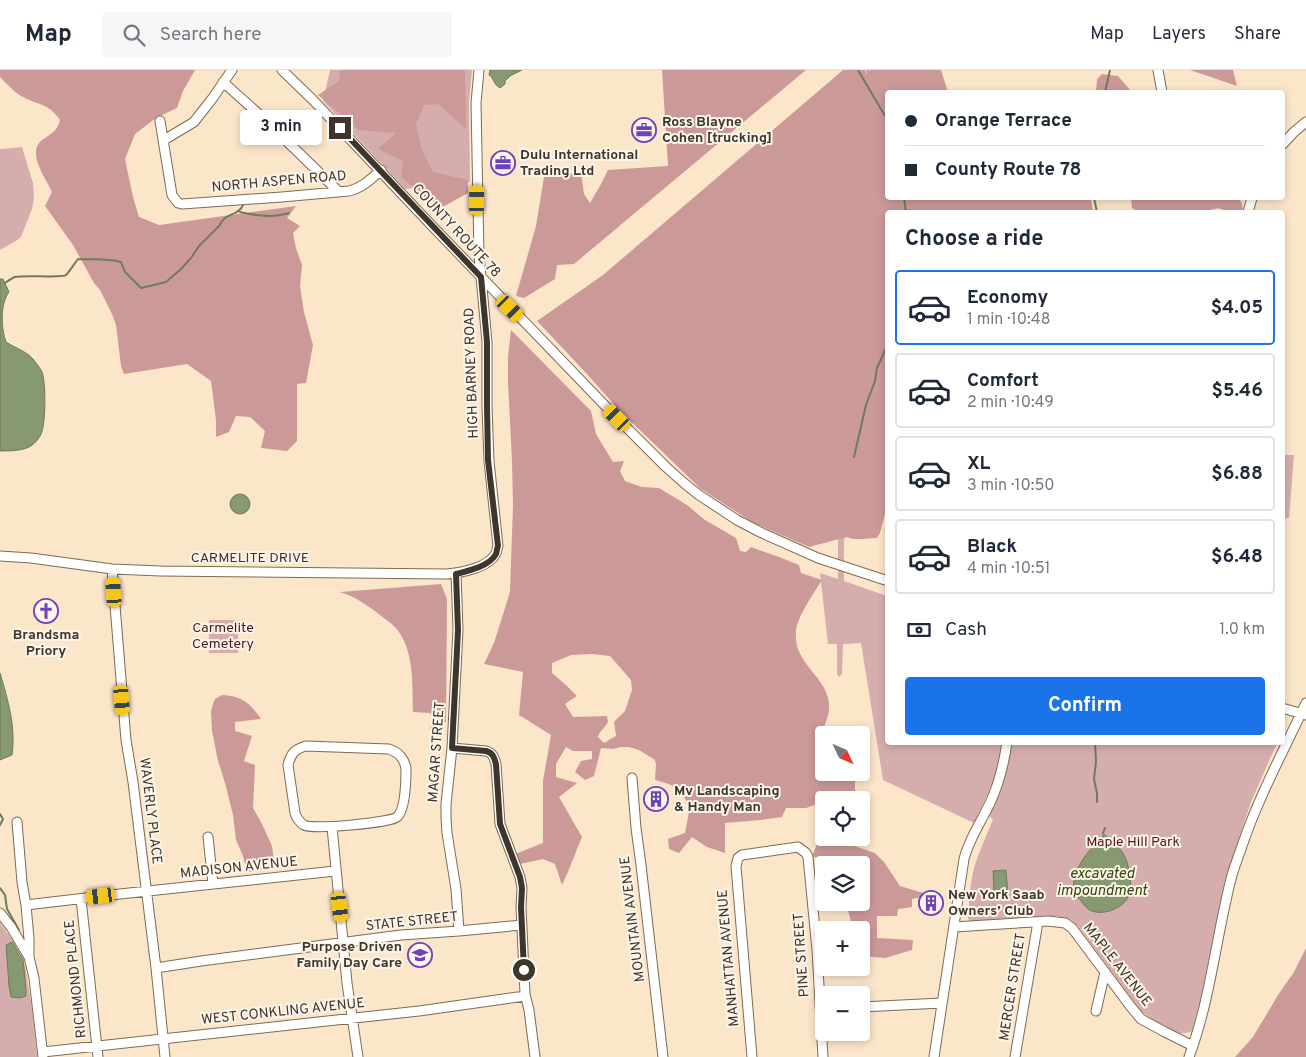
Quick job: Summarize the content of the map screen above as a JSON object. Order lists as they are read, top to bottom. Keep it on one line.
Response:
{"streets":{"street":["NORTH ASPEN ROAD","COUNTY ROUTE 78","HIGH BARNEY ROAD","CARMELITE DRIVE","MAGAR STREET","WAVERLY PLACE","MADISON AVENUE","MOUNTAIN AVENUE","STATE STREET","PINE STREET","MANHATTAN AVENUE","MAPLE AVENUE","RICHMOND PLACE","MERCER STREET","WEST CONKLING AVENUE"]},"crossings":[["NORTH ASPEN ROAD","COUNTY ROUTE 78"],["COUNTY ROUTE 78","HIGH BARNEY ROAD"],["HIGH BARNEY ROAD","CARMELITE DRIVE"],["CARMELITE DRIVE","MAGAR STREET"],["CARMELITE DRIVE","WAVERLY PLACE"],["MAGAR STREET","STATE STREET"],["WAVERLY PLACE","MADISON AVENUE"],["WAVERLY PLACE","STATE STREET"],["WAVERLY PLACE","WEST CONKLING AVENUE"],["MADISON AVENUE","RICHMOND PLACE"],["PINE STREET","MANHATTAN AVENUE"],["MAPLE AVENUE","MERCER STREET"],["RICHMOND PLACE","WEST CONKLING AVENUE"]],"water":["excavated impoundment"],"parks":["Carmelite Cemetery","Maple Hill Park"],"places":{"office":["Ross Blayne Cohen [trucking]","Dulu International Trading Ltd"],"church":["Brandsma Priory"],"building":["Mv Landscaping & Handy Man","New York Saab Owners’ Club"],"school or university":["Purpose Driven Family Day Care"]},"north":"bottom right","page":{"header":"Map","search":"Search here","nav":["Map","Layers","Share"],"banner":["Orange Terrace","County Route 78"],"bubble":"3 min","heading":"Choose a ride","list":[{"name":"Economy","note":"1 min · 10:48","value":"$4.05"},{"name":"Comfort","note":"2 min · 10:49","value":"$5.46"},{"name":"XL","note":"3 min · 10:50","value":"$6.88"},{"name":"Black","note":"4 min · 10:51","value":"$6.48"}],"pay":["Cash","1.0 km"],"buttons":"Confirm","map_buttons":["+","−"]}}
